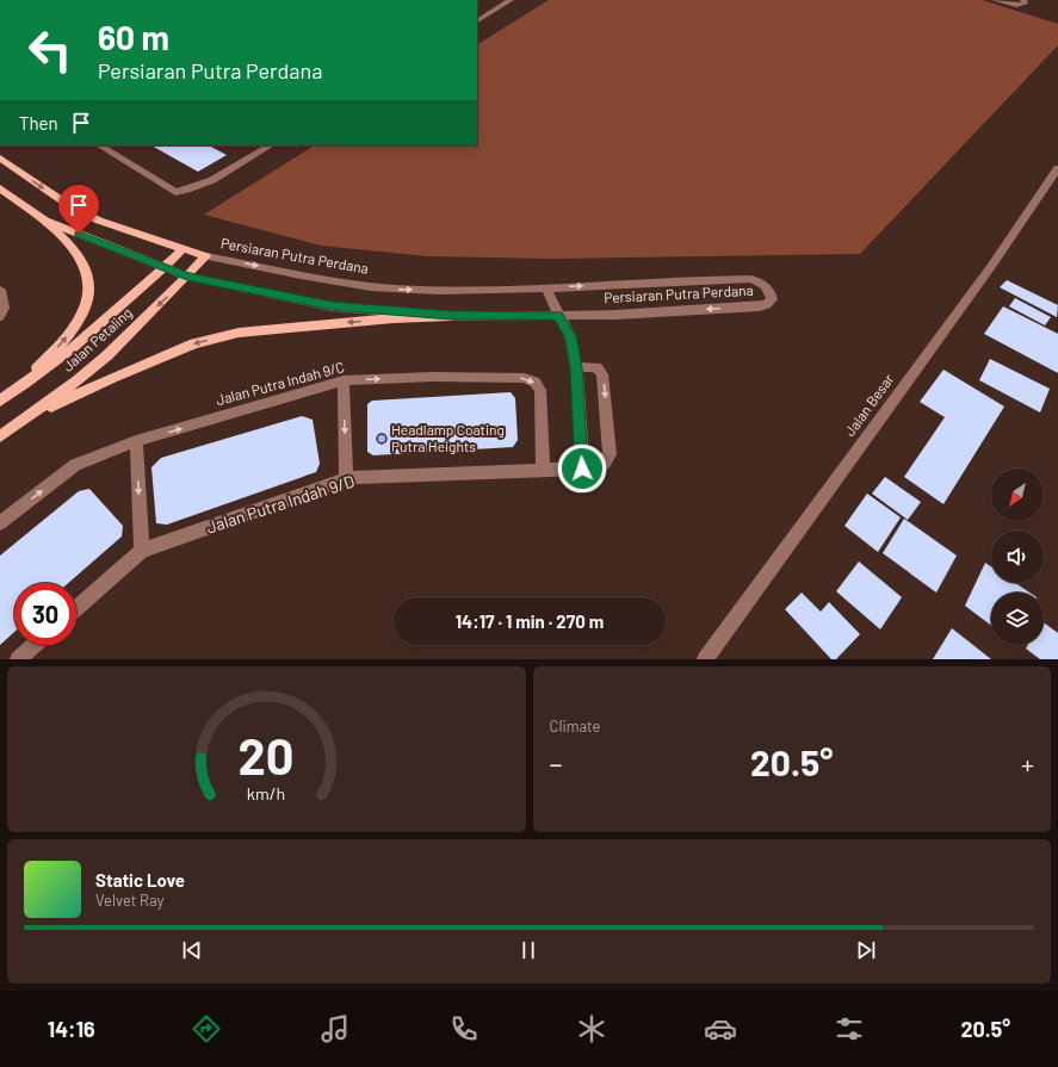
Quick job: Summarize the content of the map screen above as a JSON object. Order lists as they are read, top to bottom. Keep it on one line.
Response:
{"streets":{"main road":["Persiaran Putra Perdana","Jalan Petaling"],"street":["Jalan Putra Indah 9/C","Jalan Besar","Jalan Putra Indah 9/D"]},"crossings":[["Persiaran Putra Perdana","Jalan Petaling"],["Jalan Putra Indah 9/C","Jalan Putra Indah 9/D"]],"one_way":["Jalan Putra Indah 9/C"],"places":["Headlamp Coating Putra Heights"],"north":"bottom left","page":{"turn":["60 m","Persiaran Putra Perdana"],"then":"Then","limit":"30","trip":"14:17 · 1 min · 270 m","tile":"Climate","heat":["−","20.5°","+"],"song":["Static Love","Velvet Ray"],"tabs":["14:16","20.5°"],"gauge":["20","km/h"]}}
